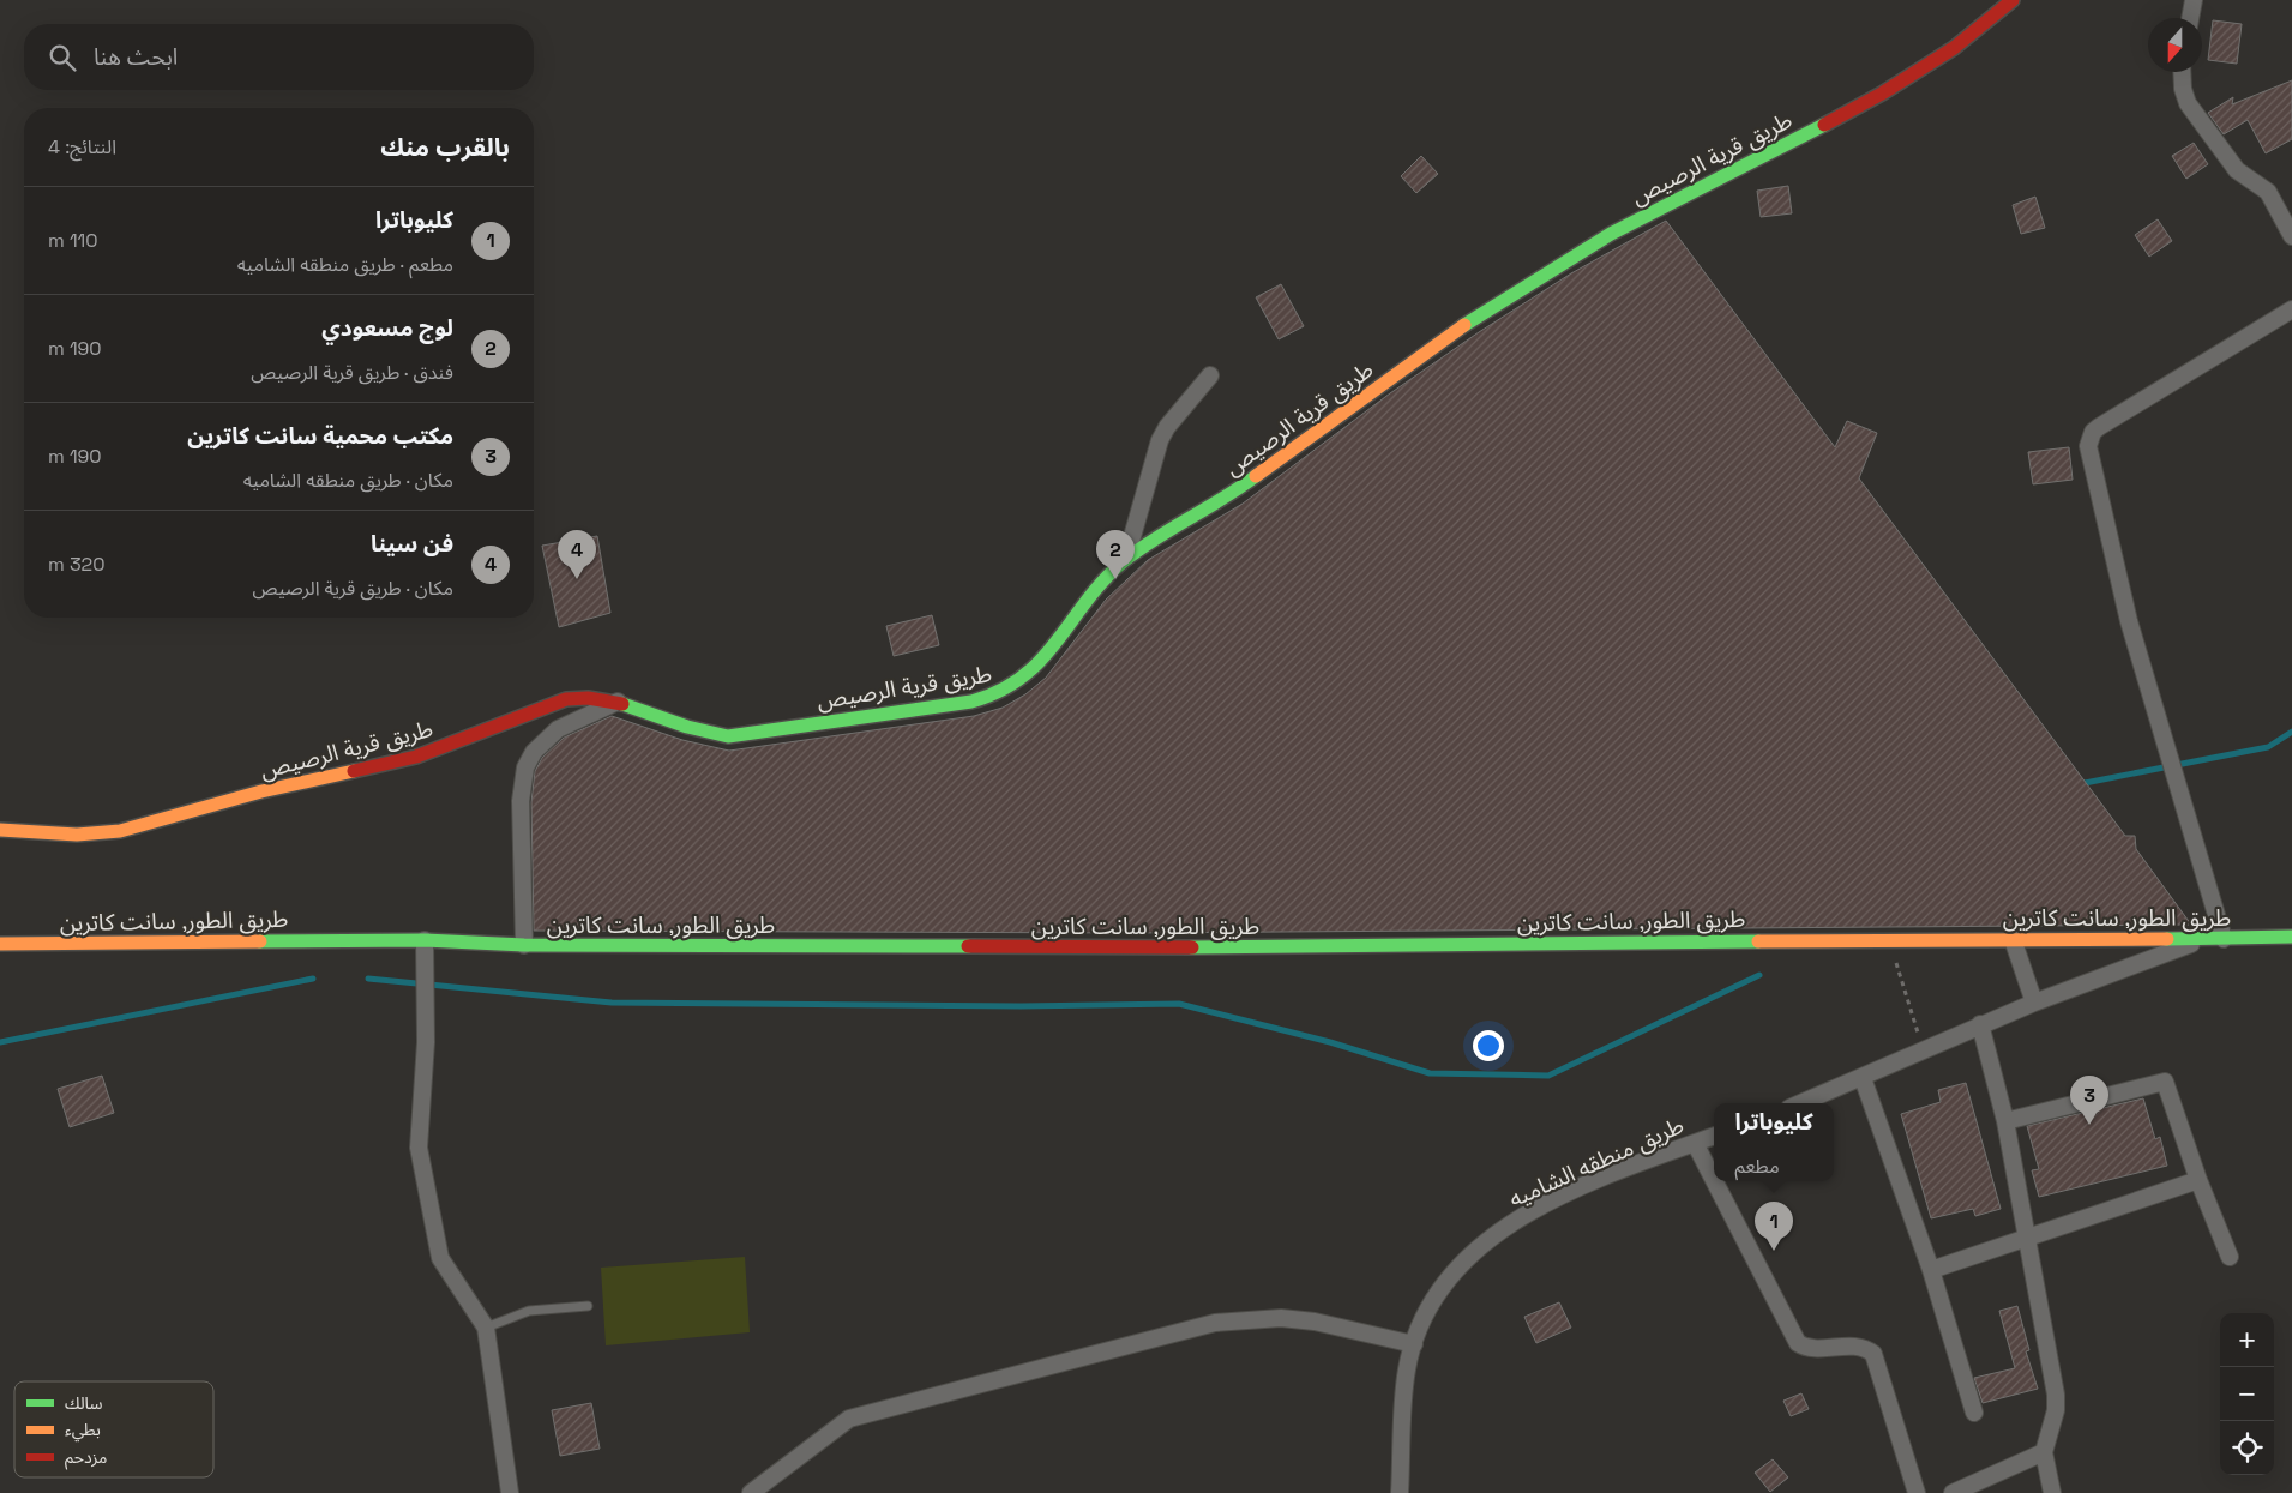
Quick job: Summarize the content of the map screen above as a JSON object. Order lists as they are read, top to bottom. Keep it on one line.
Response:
{"streets":{"street":["طريق قرية الرصيص","طريق الطور, سانت كاترين","طريق منطقه الشاميه"]},"legend":["سالك","بطيء","مزدحم"],"north":"bottom","page":{"search":"ابحث هنا","heading":["بالقرب منك","النتائج: 4"],"list":[{"mark":"1","name":"كليوباترا","note":"مطعم · طريق منطقه الشاميه","value":"110 m"},{"mark":"2","name":"لوج مسعودي","note":"فندق · طريق قرية الرصيص","value":"190 m"},{"mark":"3","name":"مكتب محمية سانت كاترين","note":"مكان · طريق منطقه الشاميه","value":"190 m"},{"mark":"4","name":"فن سينا","note":"مكان · طريق قرية الرصيص","value":"320 m"}],"pins":["2","4","3","1"],"popup":["كليوباترا","مطعم"],"map_buttons":["+","−"]}}
